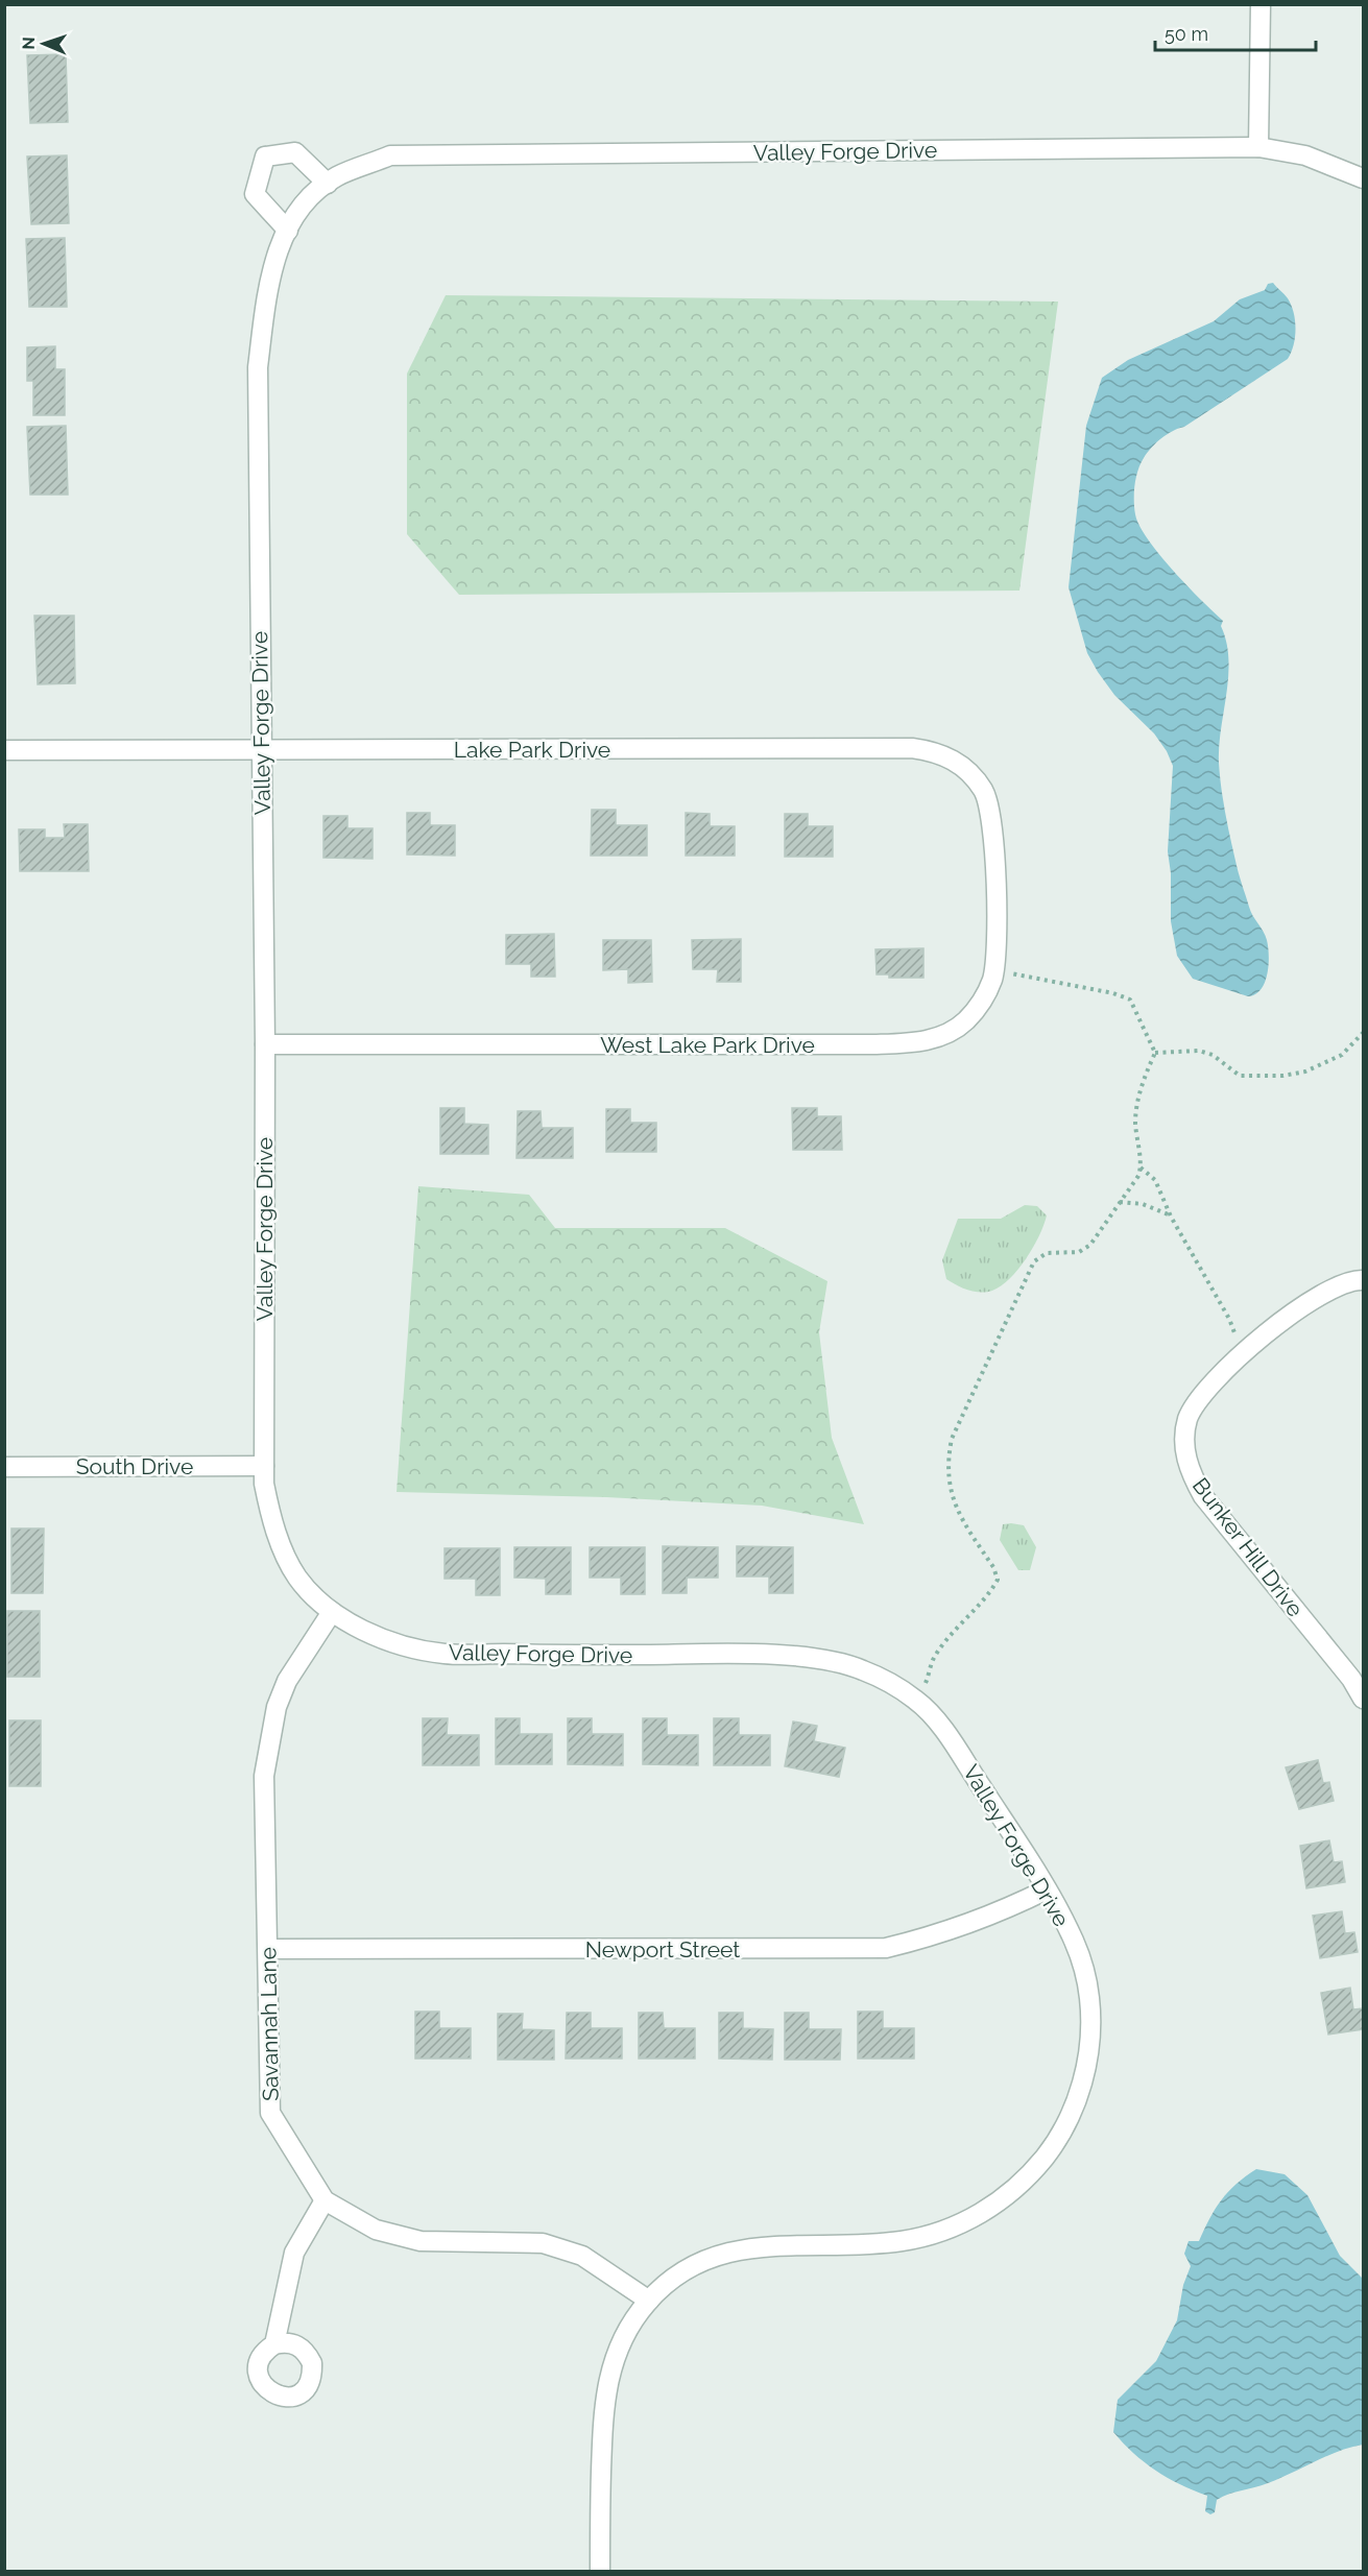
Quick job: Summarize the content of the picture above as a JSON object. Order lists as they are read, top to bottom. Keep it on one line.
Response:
{"streets":{"street":["Valley Forge Drive","Lake Park Drive","West Lake Park Drive","South Drive","Bunker Hill Drive","Newport Street","Savannah Lane"]},"crossings":[["Valley Forge Drive","Lake Park Drive"],["Valley Forge Drive","West Lake Park Drive"],["Valley Forge Drive","South Drive"],["Valley Forge Drive","Newport Street"],["Valley Forge Drive","Savannah Lane"],["Lake Park Drive","West Lake Park Drive"],["Newport Street","Savannah Lane"]],"scale_bar":"50 m","north":"left"}
